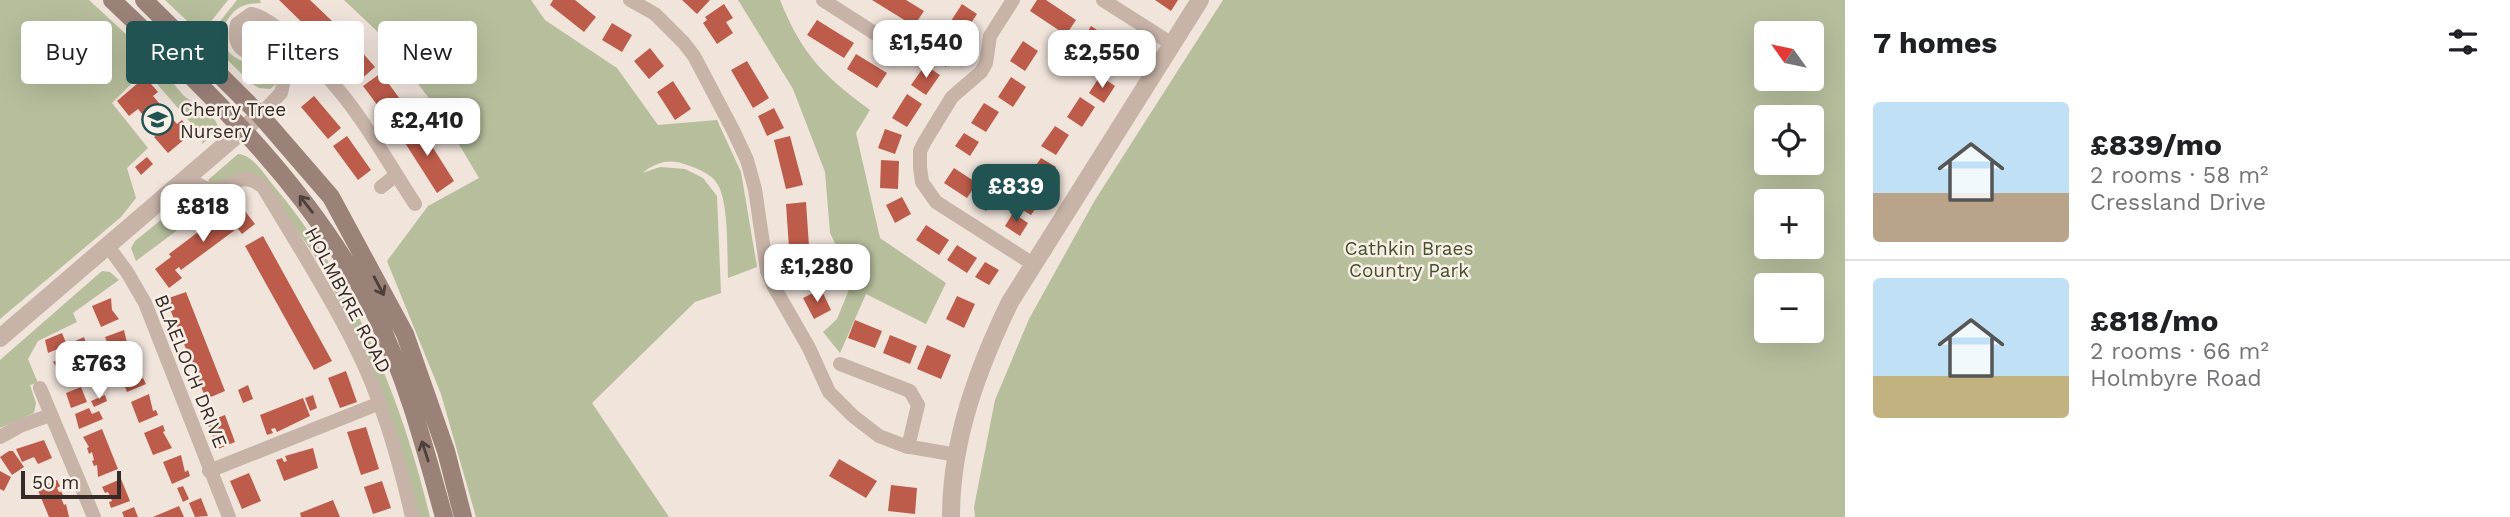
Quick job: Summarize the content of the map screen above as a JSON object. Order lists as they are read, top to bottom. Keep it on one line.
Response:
{"streets":{"street":["HOLMBYRE ROAD","BLAELOCH DRIVE"]},"parks":["Cathkin Braes Country Park"],"places":{"school or university":["Cherry Tree Nursery"]},"scale_bar":"50 m","north":"top left","page":{"heading":"7 homes","price":["£1,540","£2,550","£2,410","£839","£818","£1,280","£763"],"map_buttons":["+","−"],"chip":["Buy","Rent","Filters","New"],"list":[{"name":"£839/mo","note":"2 rooms · 58 m² · Cressland Drive"},{"name":"£818/mo","note":"2 rooms · 66 m² · Holmbyre Road"}],"scale":"50 m"}}
